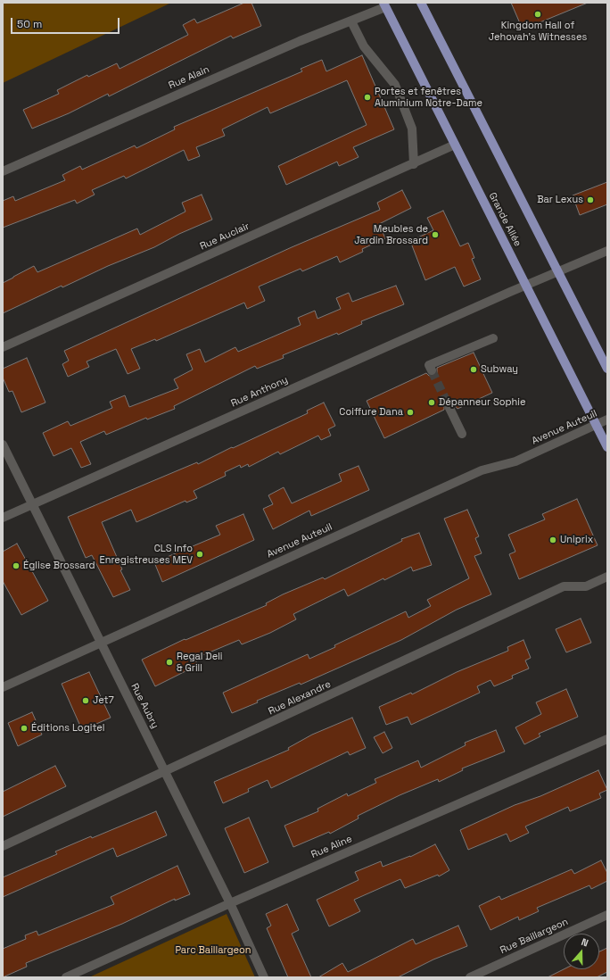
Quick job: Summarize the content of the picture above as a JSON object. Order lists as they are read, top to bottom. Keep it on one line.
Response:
{"streets":{"main road":["Grande Allée"],"street":["Rue Alain","Rue Auclair","Rue Anthony","Avenue Auteuil","Rue Alexandre","Rue Aubry","Rue Aline","Rue Baillargeon"]},"crossings":[["Rue Alain","Grande Allée"],["Grande Allée","Rue Auclair"],["Grande Allée","Rue Anthony"],["Grande Allée","Avenue Auteuil"],["Rue Anthony","Rue Aubry"],["Avenue Auteuil","Rue Aubry"],["Rue Alexandre","Rue Aubry"],["Rue Aubry","Rue Aline"]],"parks":["Parc Baillargeon"],"places":["Kingdom Hall of Jehovah's Witnesses","Portes et fenêtres Aluminium Notre-Dame","Bar Lexus","Meubles de Jardin Brossard","Subway","Dépanneur Sophie","Coiffure Dana","Uniprix","CLS Info Enregistreuses MEV","Église Brossard","Regal Deli & Grill","Jet7","Éditions Logitel"],"scale_bar":"50 m","north":"top"}
